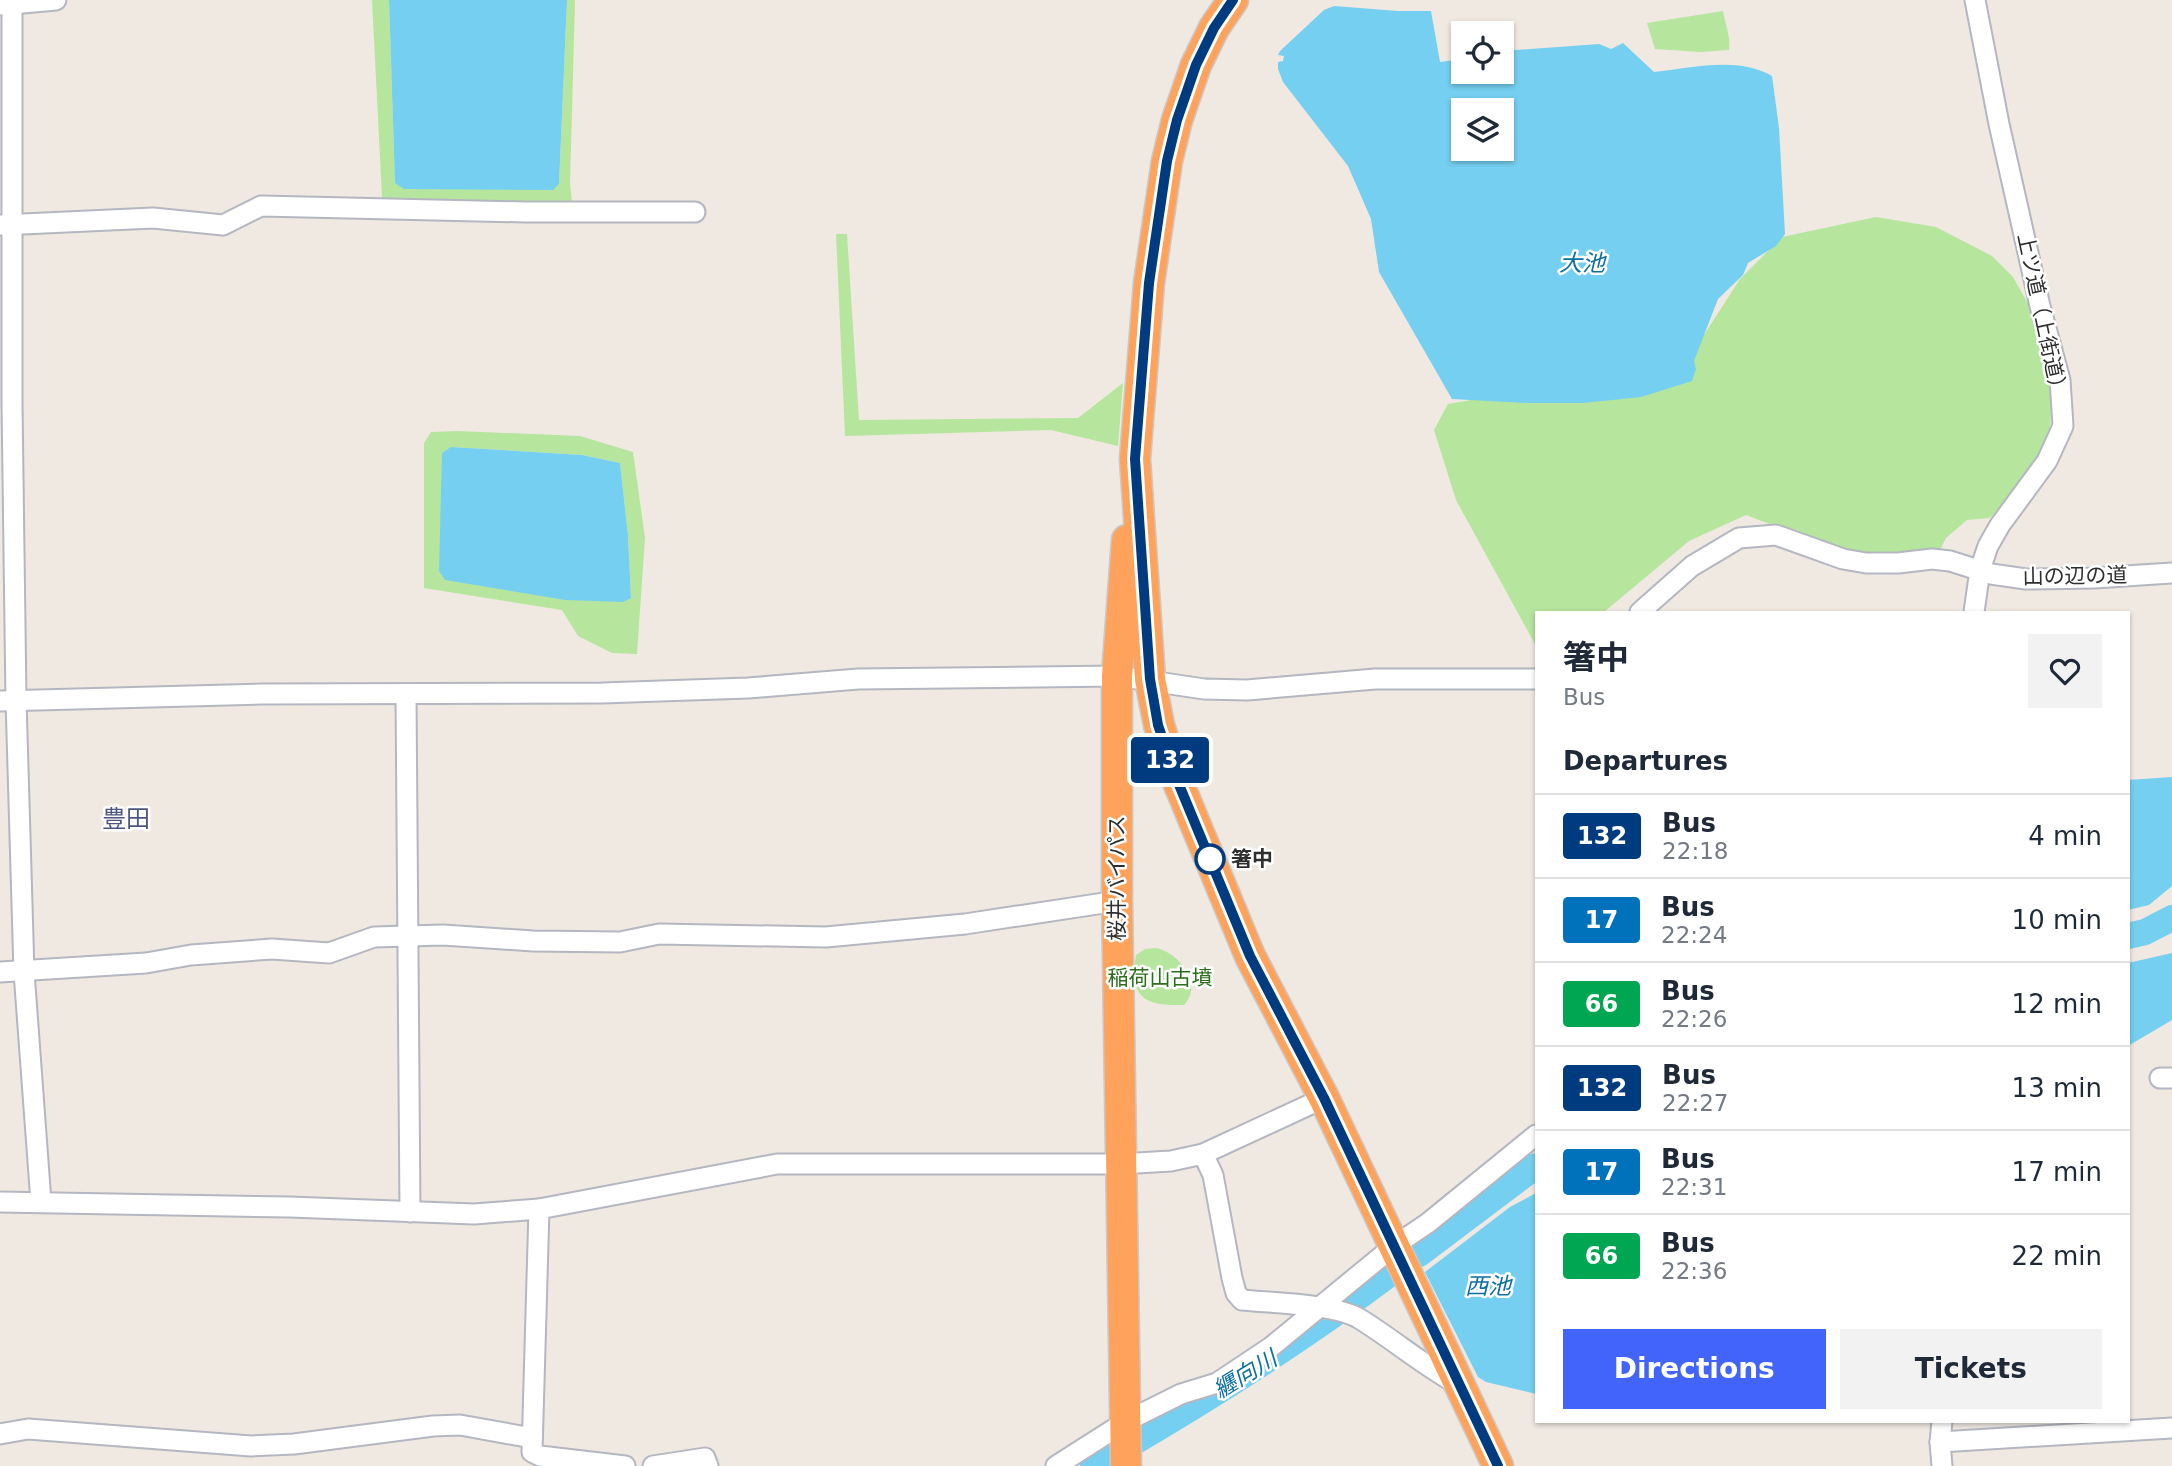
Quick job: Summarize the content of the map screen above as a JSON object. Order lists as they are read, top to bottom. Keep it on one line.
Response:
{"streets":{"highway":["桜井バイパス"],"street":["上ツ道（上街道）","山の辺の道"]},"crossings":[["上ツ道（上街道）","山の辺の道"]],"districts":["豊田"],"water":["大池","西池","纒向川"],"parks":["稲荷山古墳"],"places":["箸中"],"lines":["bus line 132"],"page":{"on_map":"132","heading":[["箸中","Bus"],"Departures"],"list":[{"mark":"132","name":"Bus","note":"22:18","value":"4 min"},{"mark":"17","name":"Bus","note":"22:24","value":"10 min"},{"mark":"66","name":"Bus","note":"22:26","value":"12 min"},{"mark":"132","name":"Bus","note":"22:27","value":"13 min"},{"mark":"17","name":"Bus","note":"22:31","value":"17 min"},{"mark":"66","name":"Bus","note":"22:36","value":"22 min"}],"buttons":["Directions","Tickets"]}}
